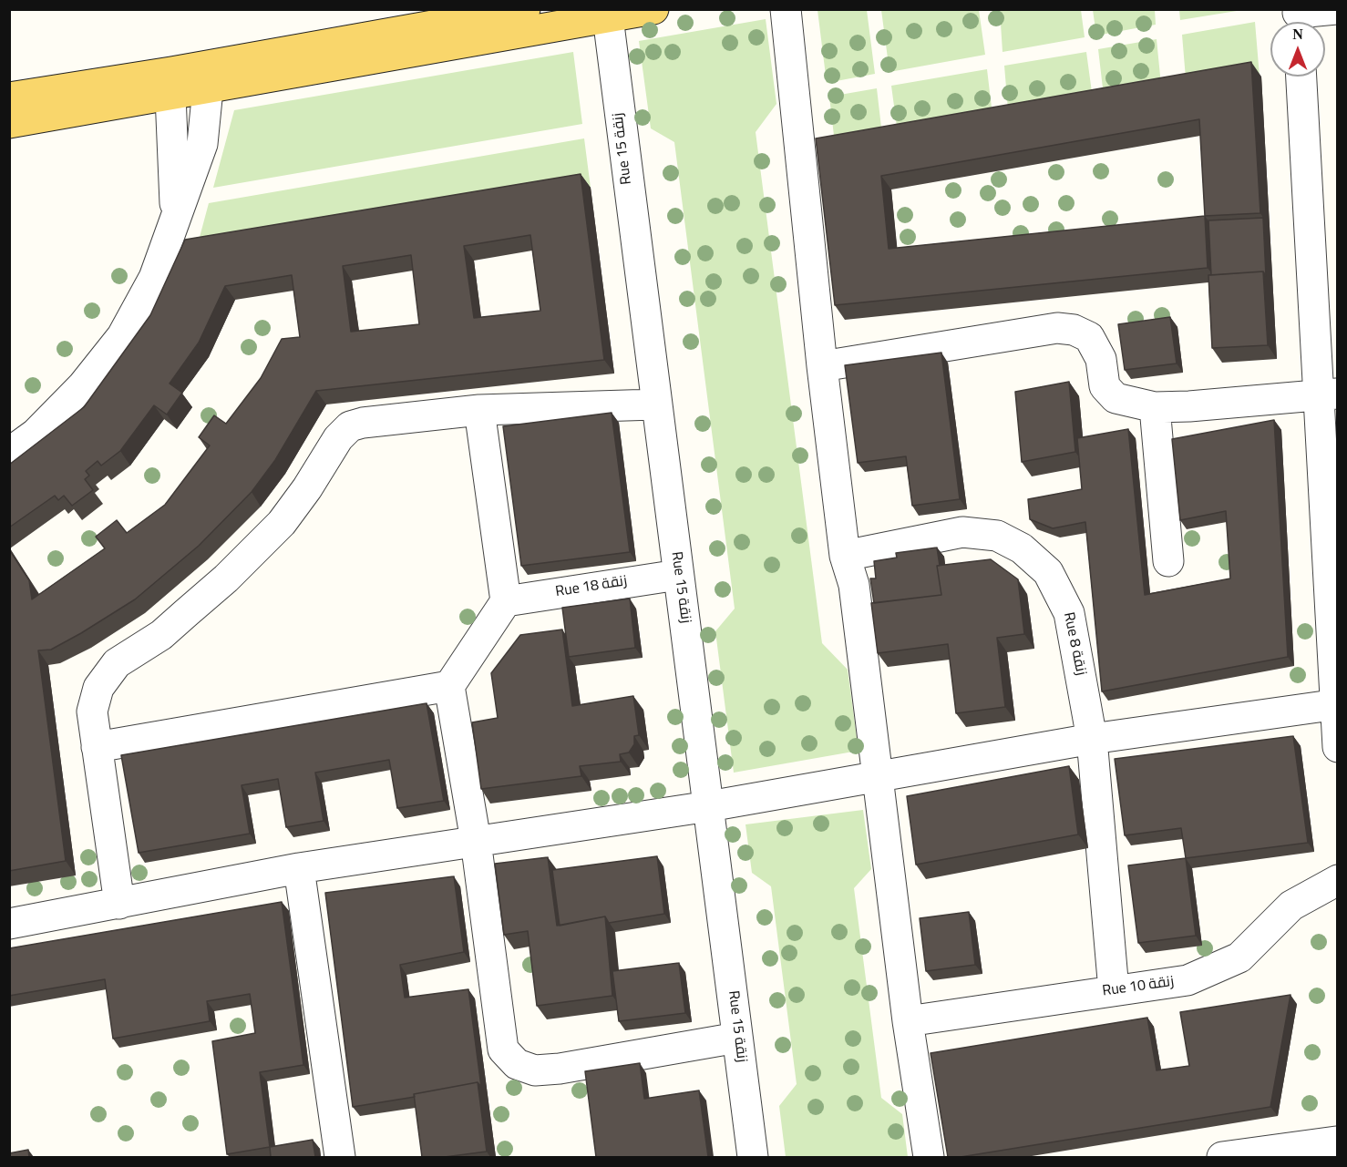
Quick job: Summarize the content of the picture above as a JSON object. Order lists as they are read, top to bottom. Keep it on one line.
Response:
{"streets":{"street":["Rue 15 زنقة","Rue 18 زنقة","Rue 8 زنقة","Rue 10 زنقة"]},"crossings":[["Rue 15 زنقة","Rue 18 زنقة"],["Rue 8 زنقة","Rue 10 زنقة"]],"north":"top"}
